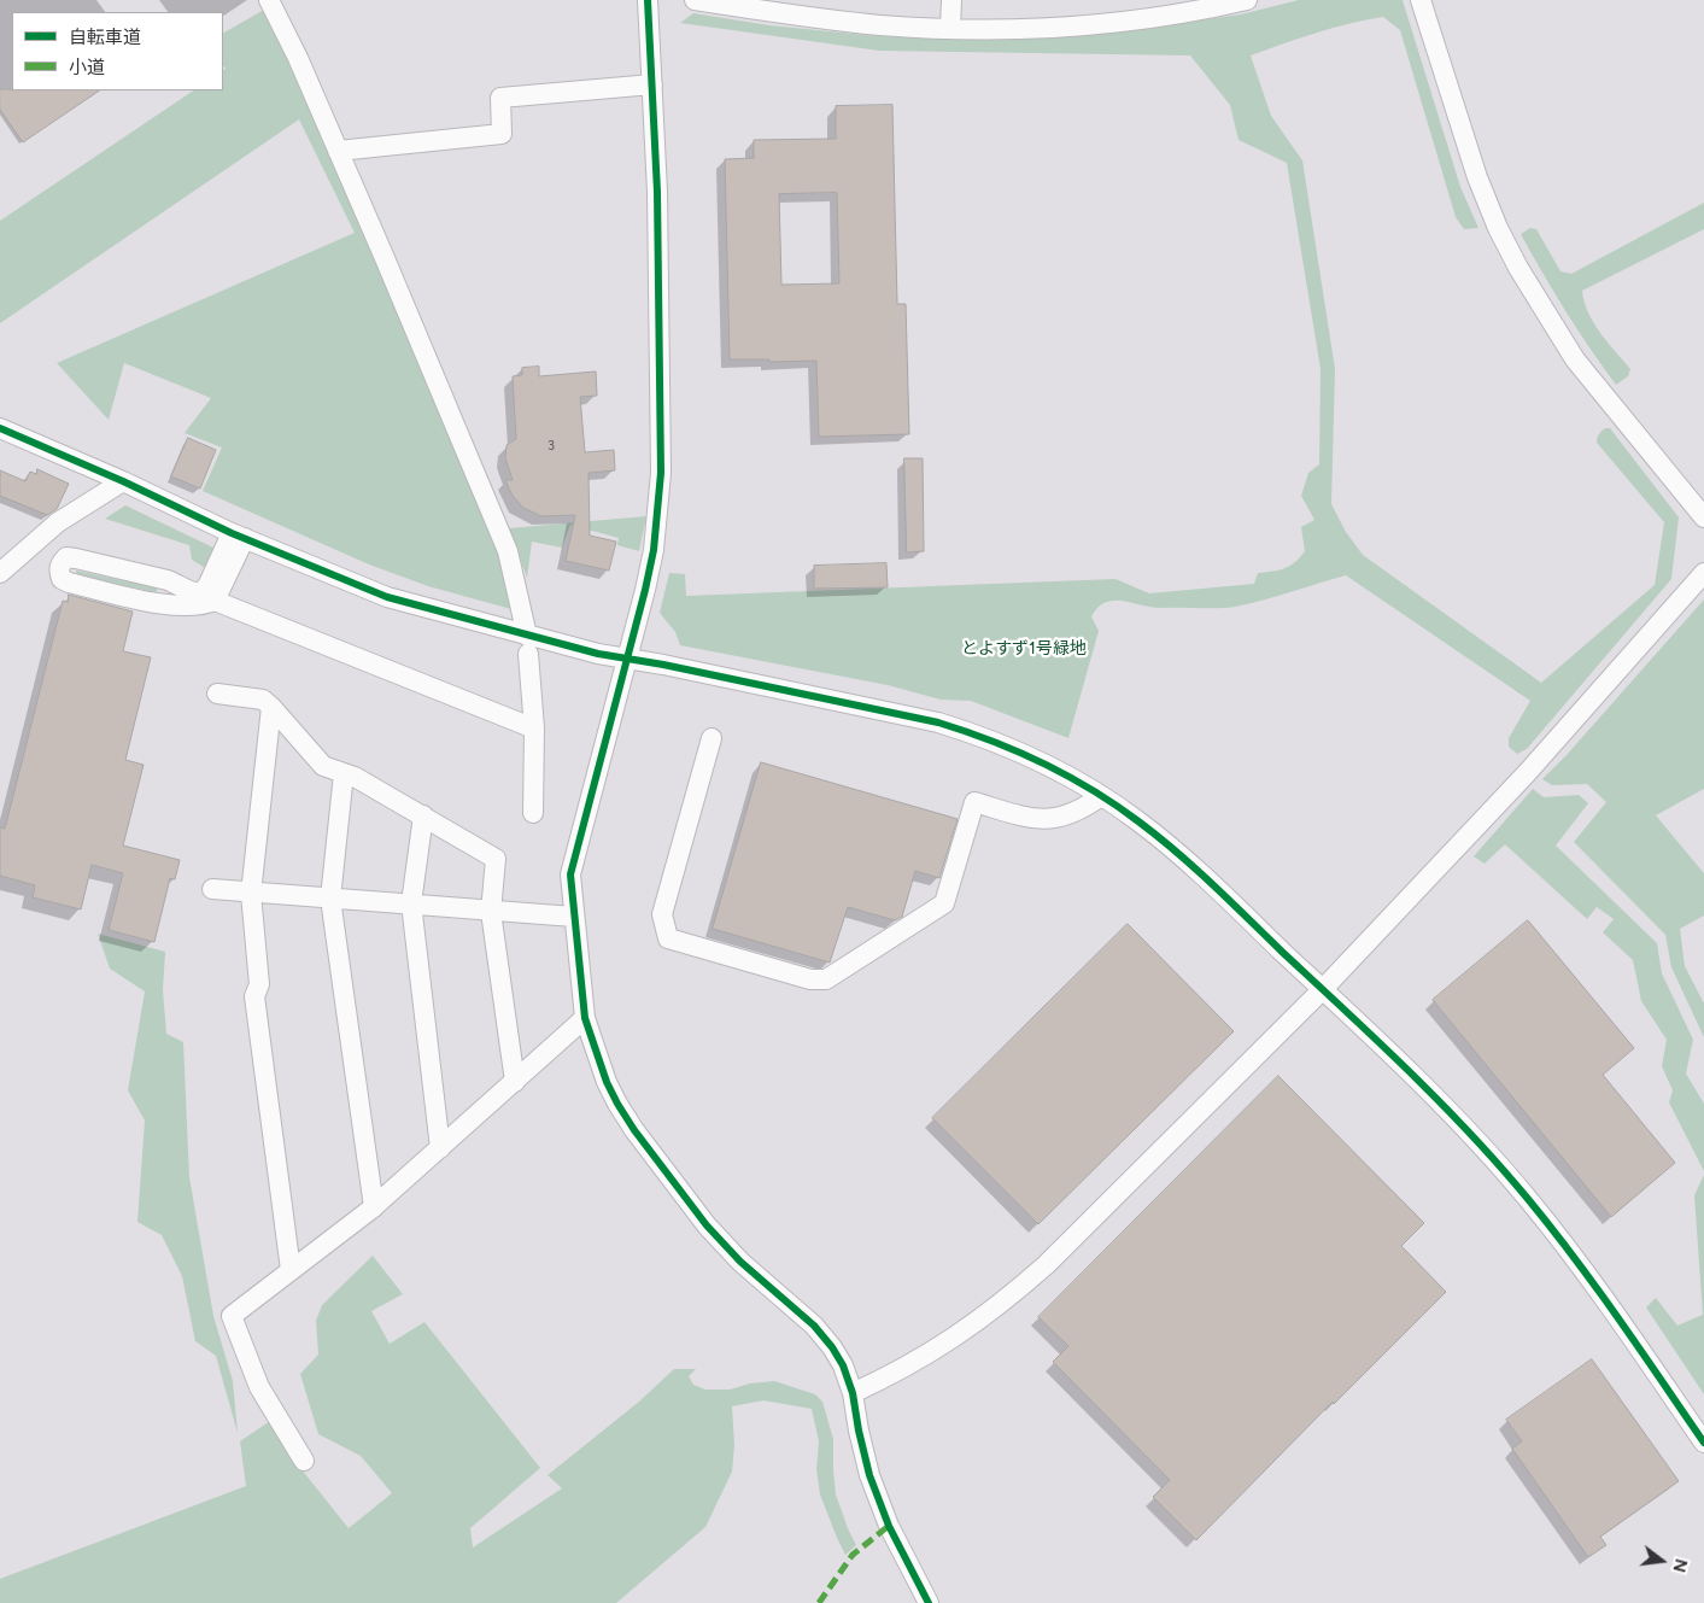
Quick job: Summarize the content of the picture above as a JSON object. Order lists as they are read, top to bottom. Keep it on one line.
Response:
{"parks":["とよすず1号緑地"],"house_numbers":["3"],"legend":["自転車道","小道"],"north":"right"}
